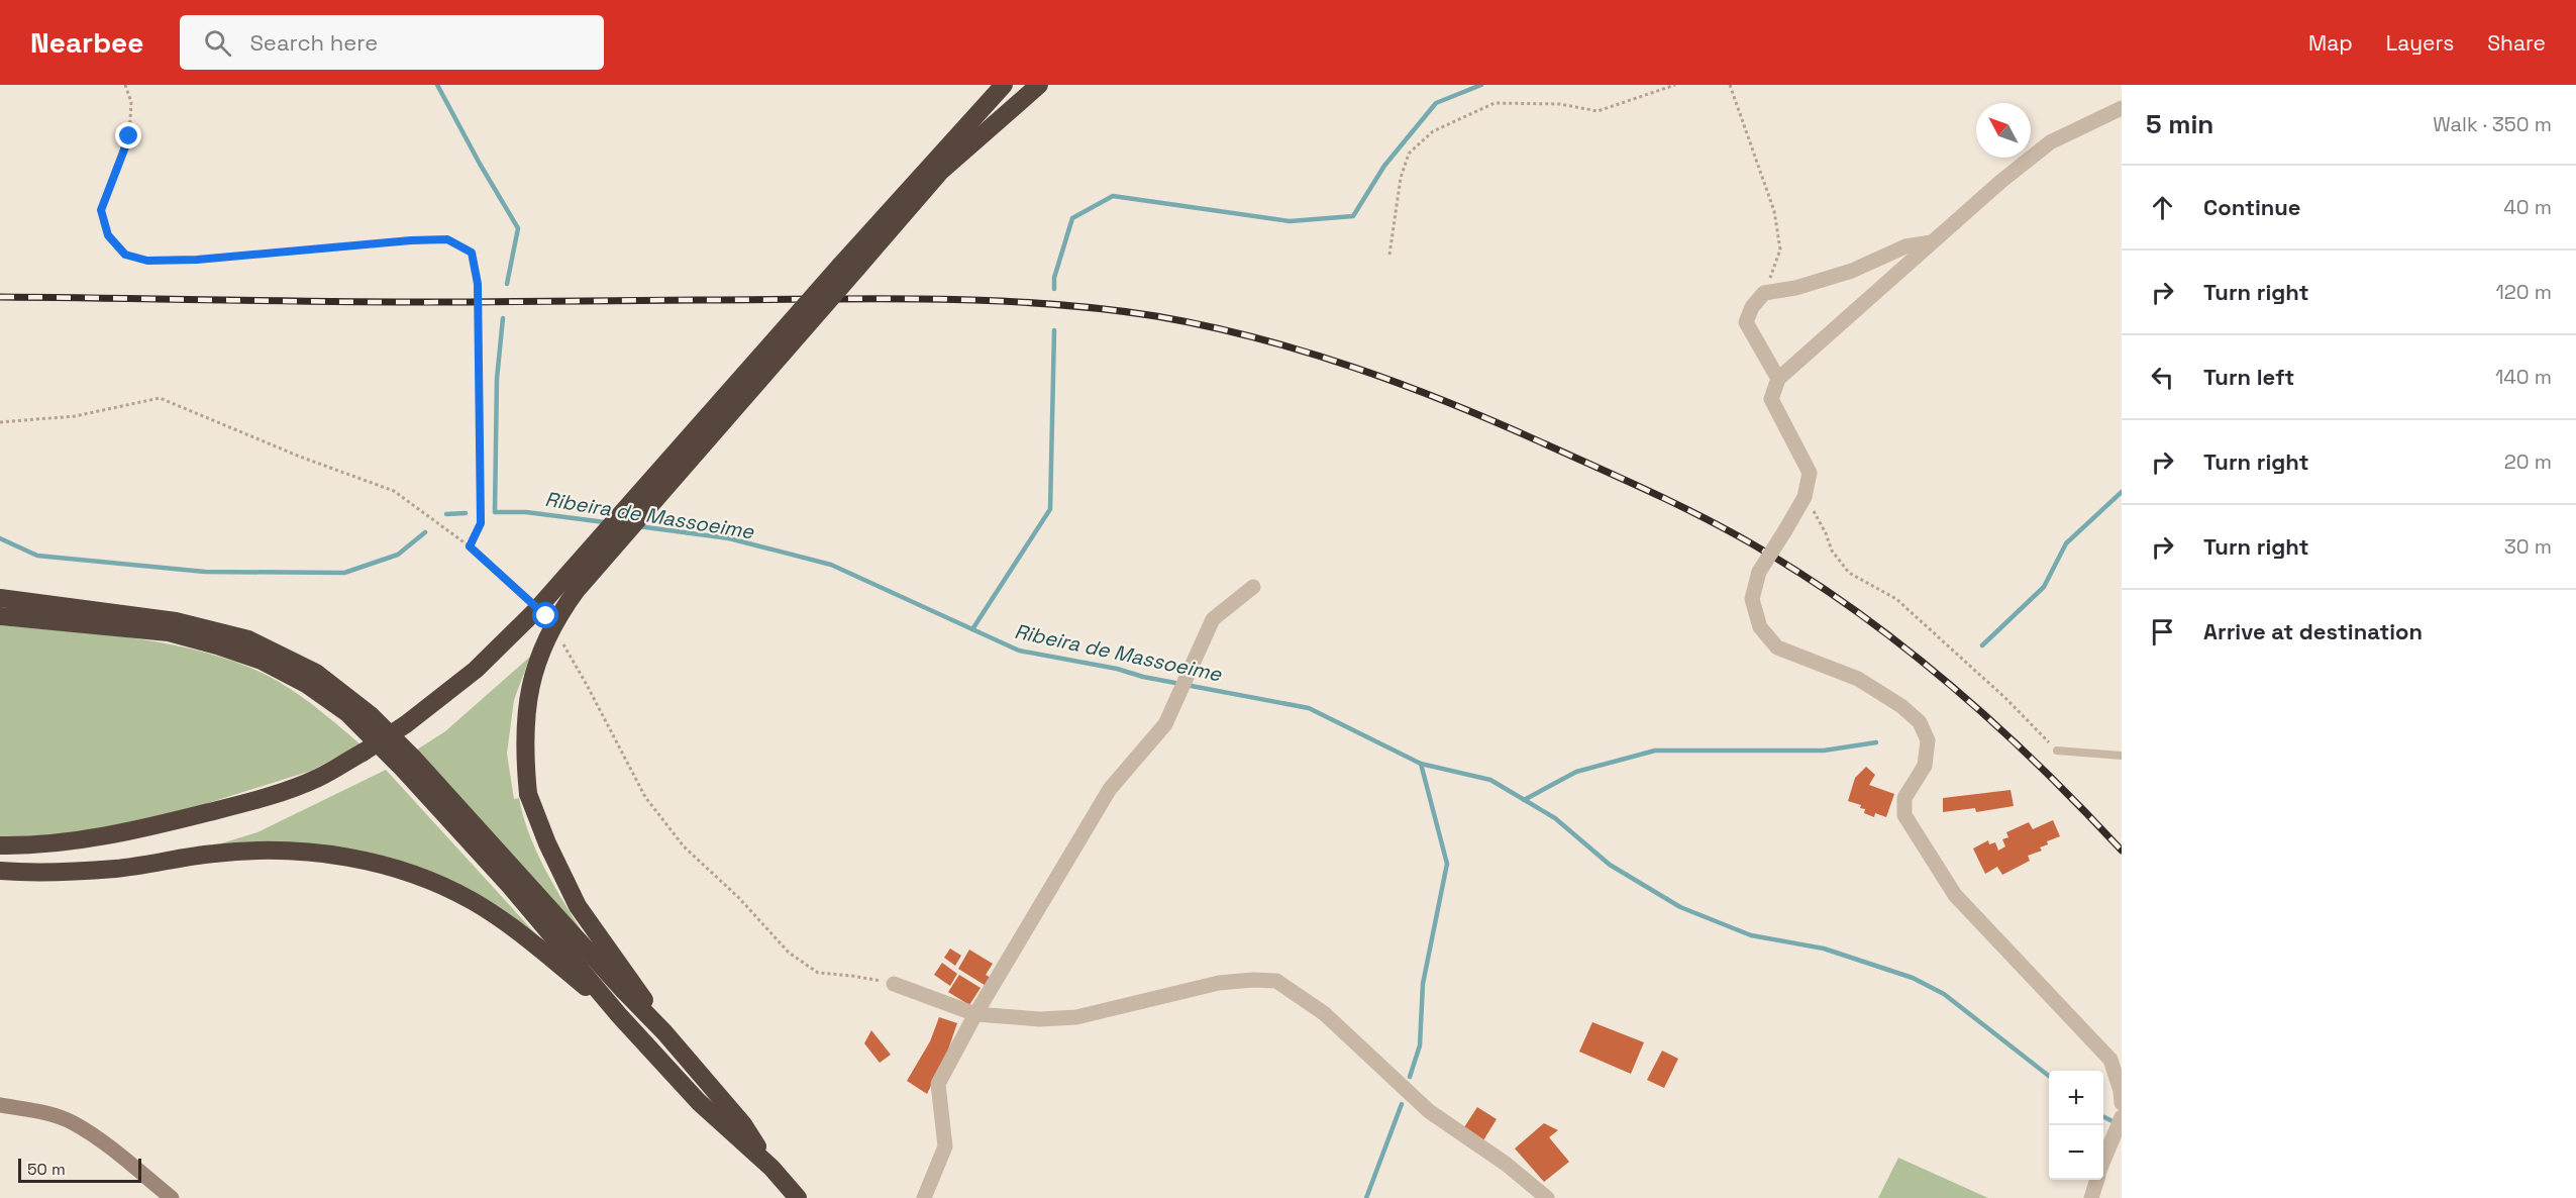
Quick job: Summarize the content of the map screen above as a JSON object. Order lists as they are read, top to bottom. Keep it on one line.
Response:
{"water":["Ribeira de Massoeime"],"scale_bar":"50 m","north":"top left","page":{"header":"Nearbee","search":"Search here","nav":["Map","Layers","Share"],"heading":["5 min","Walk · 350 m"],"list":[["Continue","40 m"],["Turn right","120 m"],["Turn left","140 m"],["Turn right","20 m"],["Turn right","30 m"],"Arrive at destination"],"map_buttons":["+","−"],"scale":"50 m"}}
